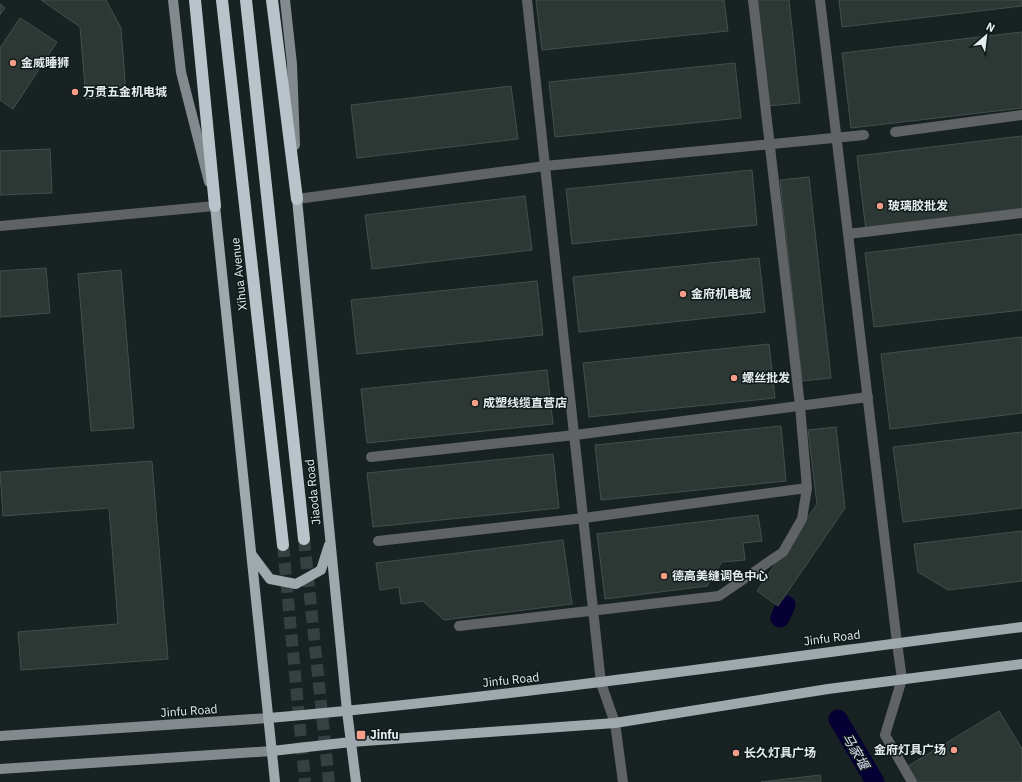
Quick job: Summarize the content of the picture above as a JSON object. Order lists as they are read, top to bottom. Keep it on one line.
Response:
{"streets":{"highway":["Xihua Avenue"],"main road":["Jiaoda Road","Jinfu Road"]},"crossings":[["Jiaoda Road","Jinfu Road"]],"water":["马家堰"],"places":{"other":["金威睡狮","万贯五金机电城","玻璃胶批发","金府机电城","螺丝批发","成塑线缆直营店","德高美缝调色中心","金府灯具广场","长久灯具广场"],"transit":["Jinfu"]},"north":"top right"}
